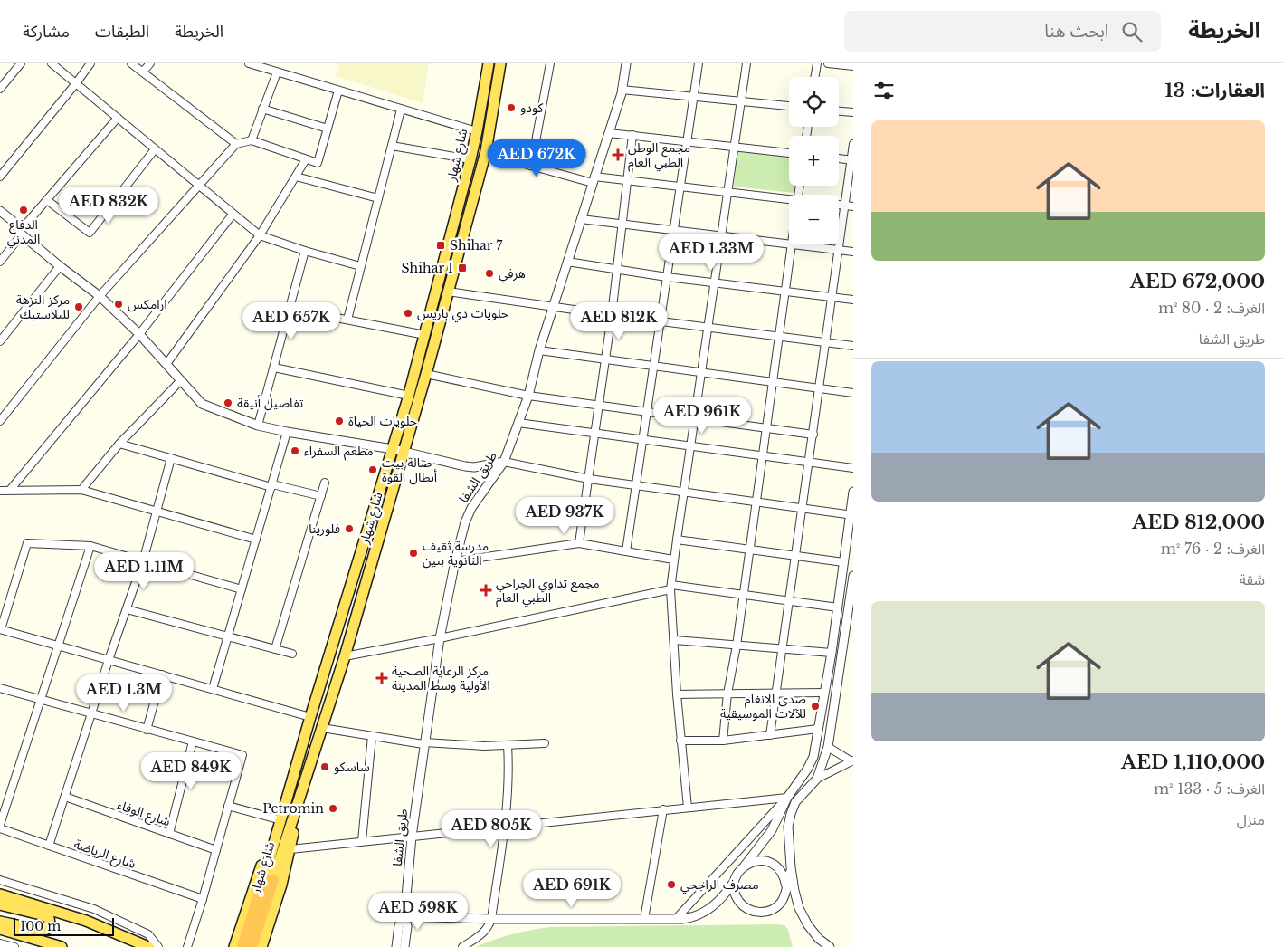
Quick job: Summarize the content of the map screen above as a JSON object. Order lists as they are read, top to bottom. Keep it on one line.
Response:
{"streets":{"highway":["شارع شهار"],"street":["طريق الشفا","شارع الوفاء","شارع الرياضة"]},"places":{"other":["كودو","الدفاع المدني","هرفي","ارامكس","مركز النزهة للبلاستيك","حلويات دي باريس","تفاصيل أنيقة","حلويات الحياة","مطعم السفراء","صالة بيت أبطال القوة","فلورينا","مدرسة ثقيف الثانوية بنين","صدى الانغام للآلات الموسيقية","ساسكو","Petromin","مصرف الراجحي"],"health":["مجمع الوطن الطبي العام","مجمع تداوي الجراحي الطبي العام","مركز الرعاية الصحية الأولية وسط المدينة"],"transit":["Shihar 7","Shihar 1"]},"scale_bar":"100 m","page":{"header":"الخريطة","search":"ابحث هنا","nav":["الخريطة","الطبقات","مشاركة"],"heading":"العقارات: 13","map_buttons":["+","−"],"list":[{"name":"AED 672,000","note":"الغرف: 2 · 80 m² · طريق الشفا"},{"name":"AED 812,000","note":"الغرف: 2 · 76 m² · شقة"},{"name":"AED 1,110,000","note":"الغرف: 5 · 133 m² · منزل"}],"price":["AED 672K","AED 832K","AED 1.33M","AED 657K","AED 812K","AED 961K","AED 937K","AED 1.11M","AED 1.3M","AED 849K","AED 805K","AED 691K","AED 598K"],"scale":"100 m"}}
